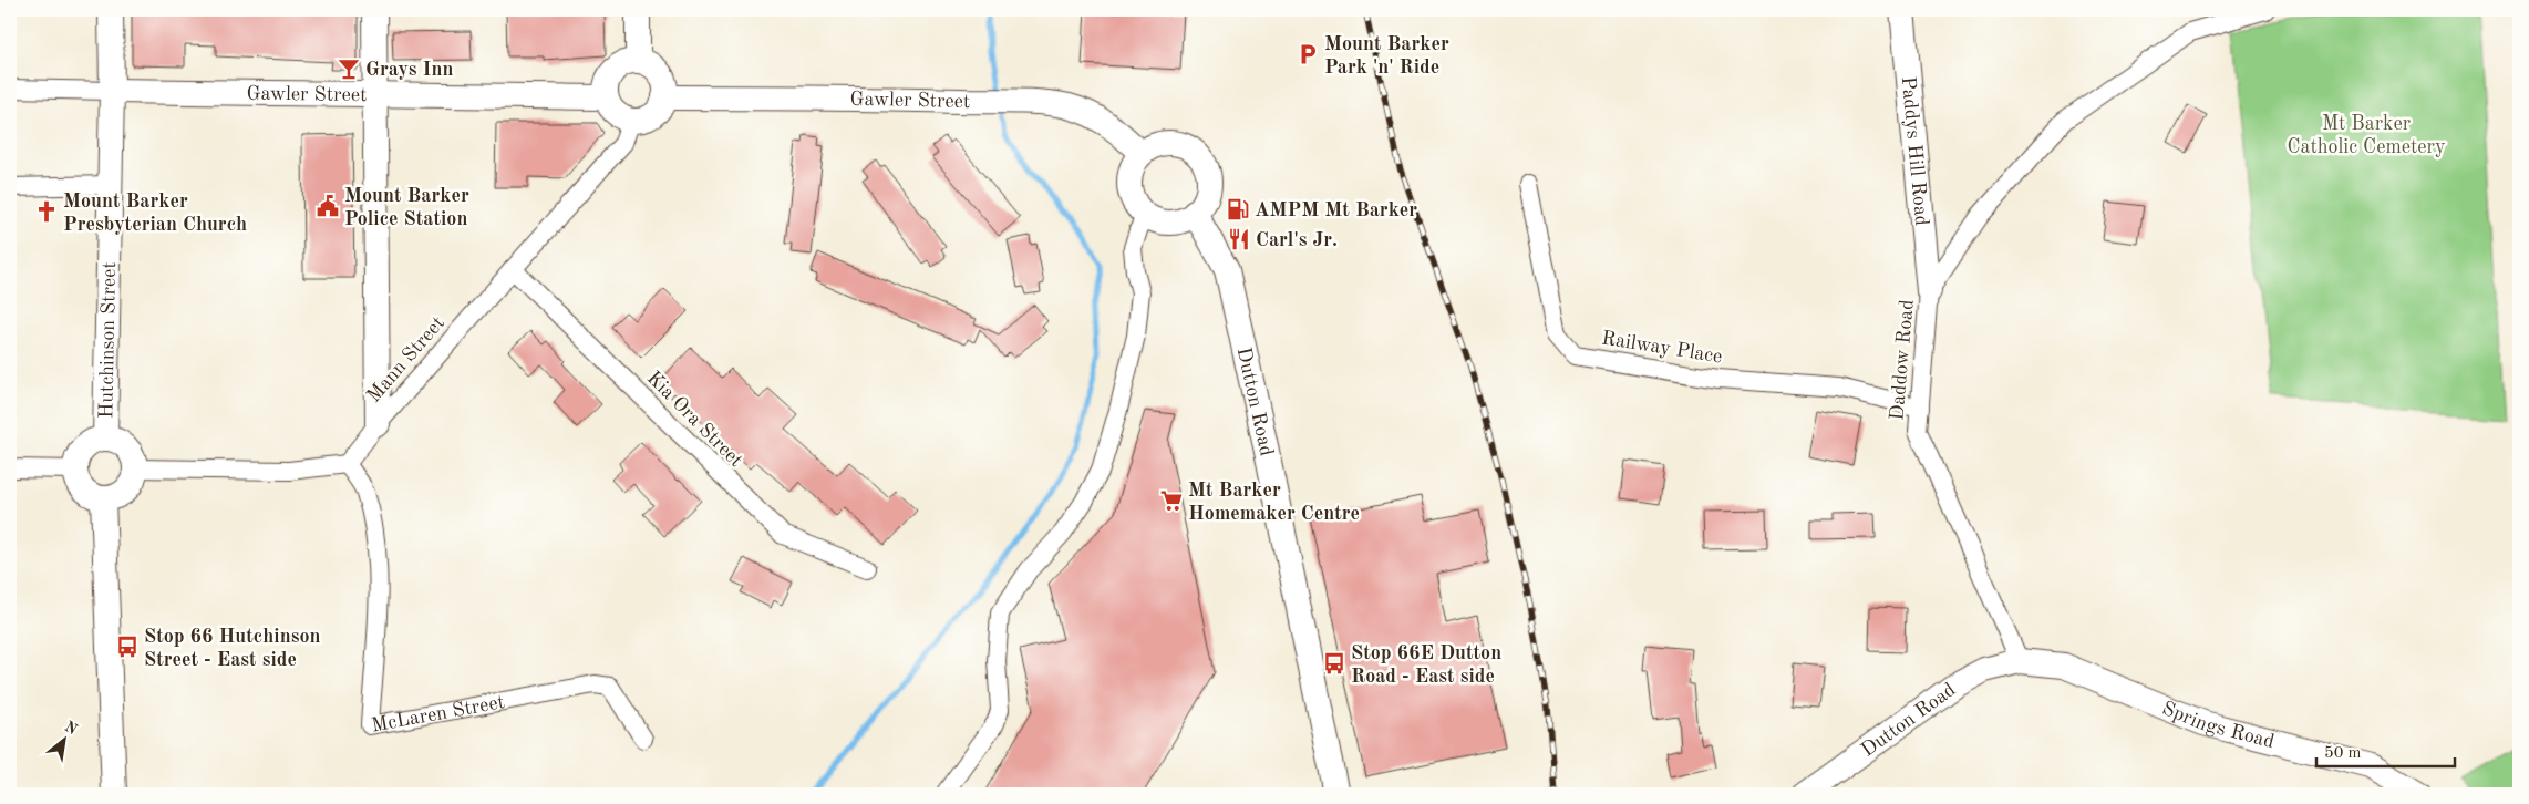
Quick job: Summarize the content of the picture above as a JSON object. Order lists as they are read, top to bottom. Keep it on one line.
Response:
{"streets":{"street":["Gawler Street","Paddys Hill Road","Hutchinson Street","Railway Place","Mann Street","Daddow Road","Dutton Road","Kia Ora Street","McLaren Street","Springs Road"]},"crossings":[["Gawler Street","Hutchinson Street"],["Gawler Street","Mann Street"],["Gawler Street","Dutton Road"],["Paddys Hill Road","Daddow Road"],["Railway Place","Daddow Road"],["Mann Street","Kia Ora Street"],["Mann Street","McLaren Street"],["Daddow Road","Dutton Road"],["Daddow Road","Springs Road"],["Dutton Road","Springs Road"]],"parks":["Mt Barker Catholic Cemetery"],"places":{"parking":["Mount Barker Park 'n' Ride"],"bar":["Grays Inn"],"public building":["Mount Barker Police Station"],"fuel station":["AMPM Mt Barker"],"church":["Mount Barker Presbyterian Church"],"restaurant":["Carl's Jr."],"supermarket":["Mt Barker Homemaker Centre"],"bus stop":["Stop 66 Hutchinson Street - East side","Stop 66E Dutton Road - East side"]},"scale_bar":"50 m","north":"top right"}
